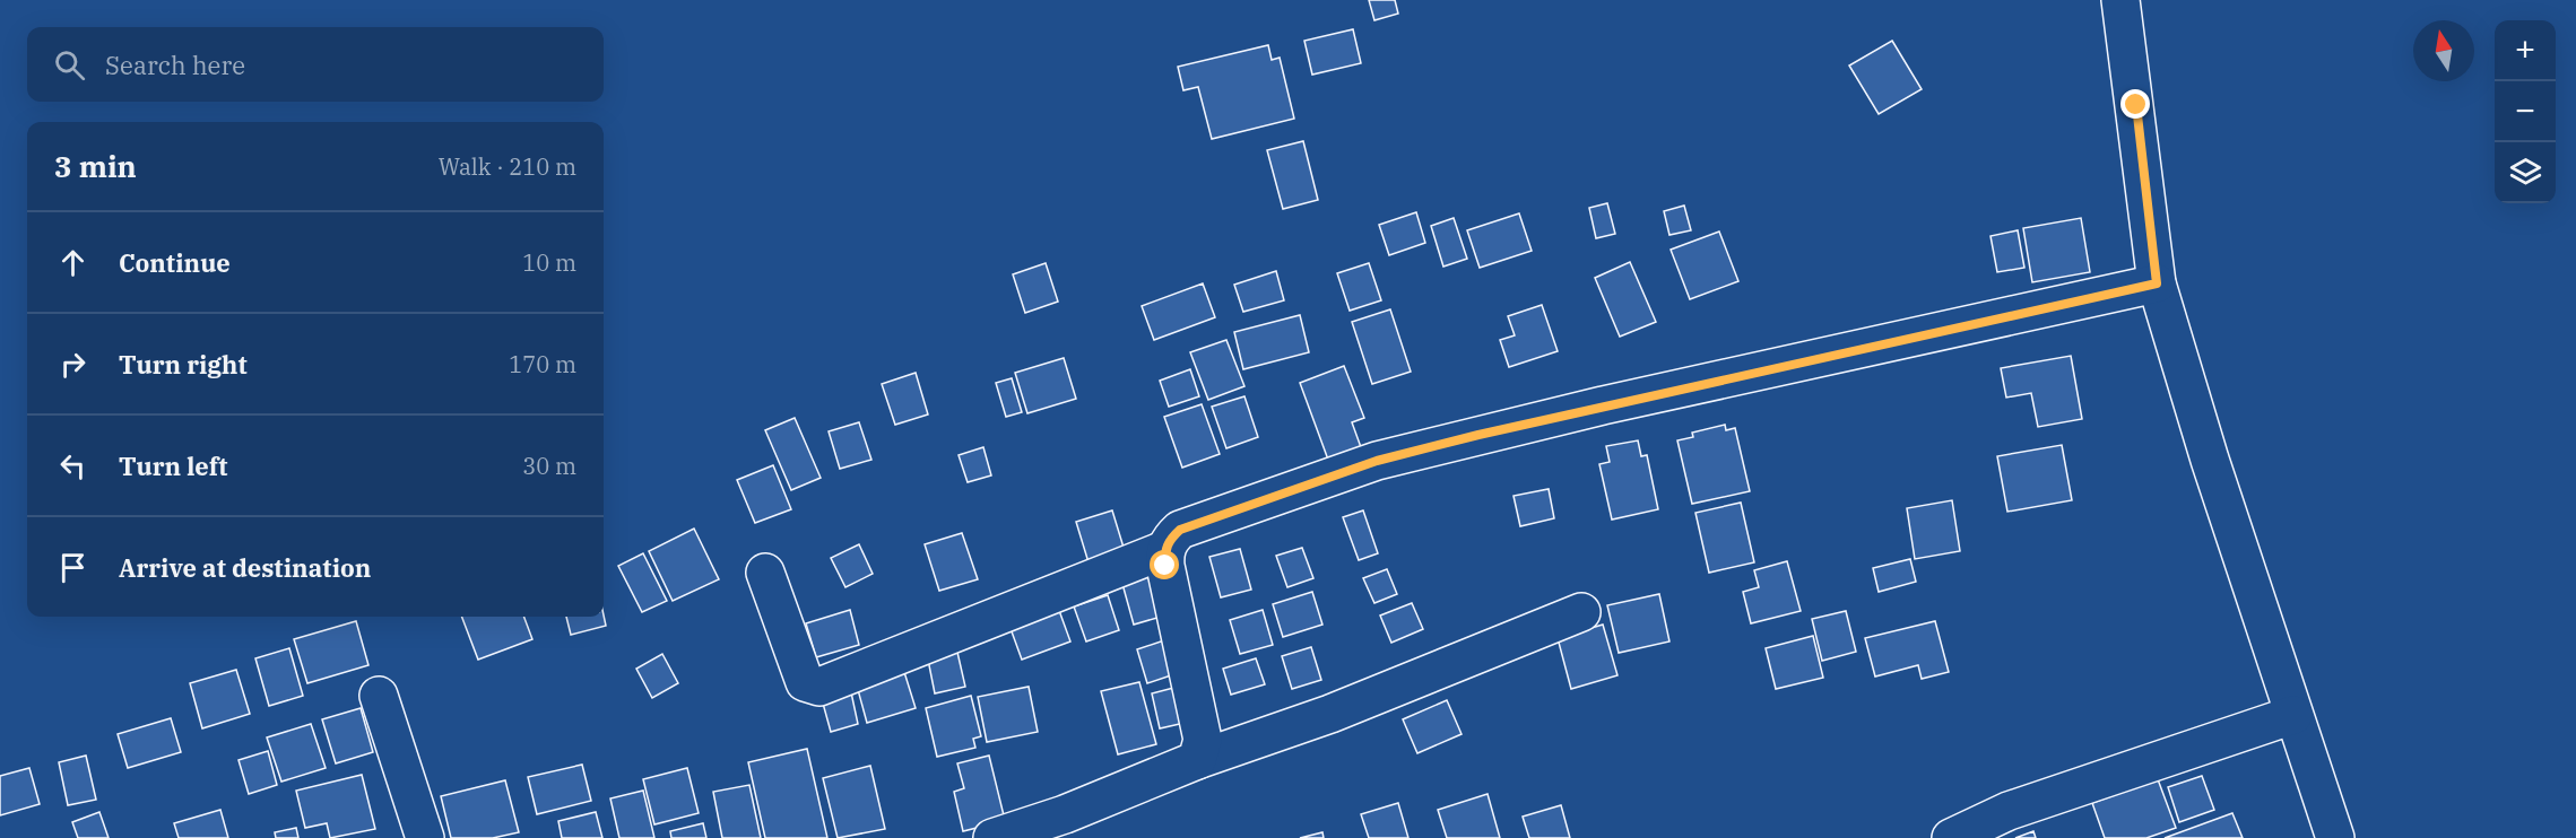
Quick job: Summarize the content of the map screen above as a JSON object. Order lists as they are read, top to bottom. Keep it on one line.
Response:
{"north":"top","page":{"map_buttons":["+","−"],"search":"Search here","heading":["3 min","Walk · 210 m"],"list":[["Continue","10 m"],["Turn right","170 m"],["Turn left","30 m"],"Arrive at destination"]}}
